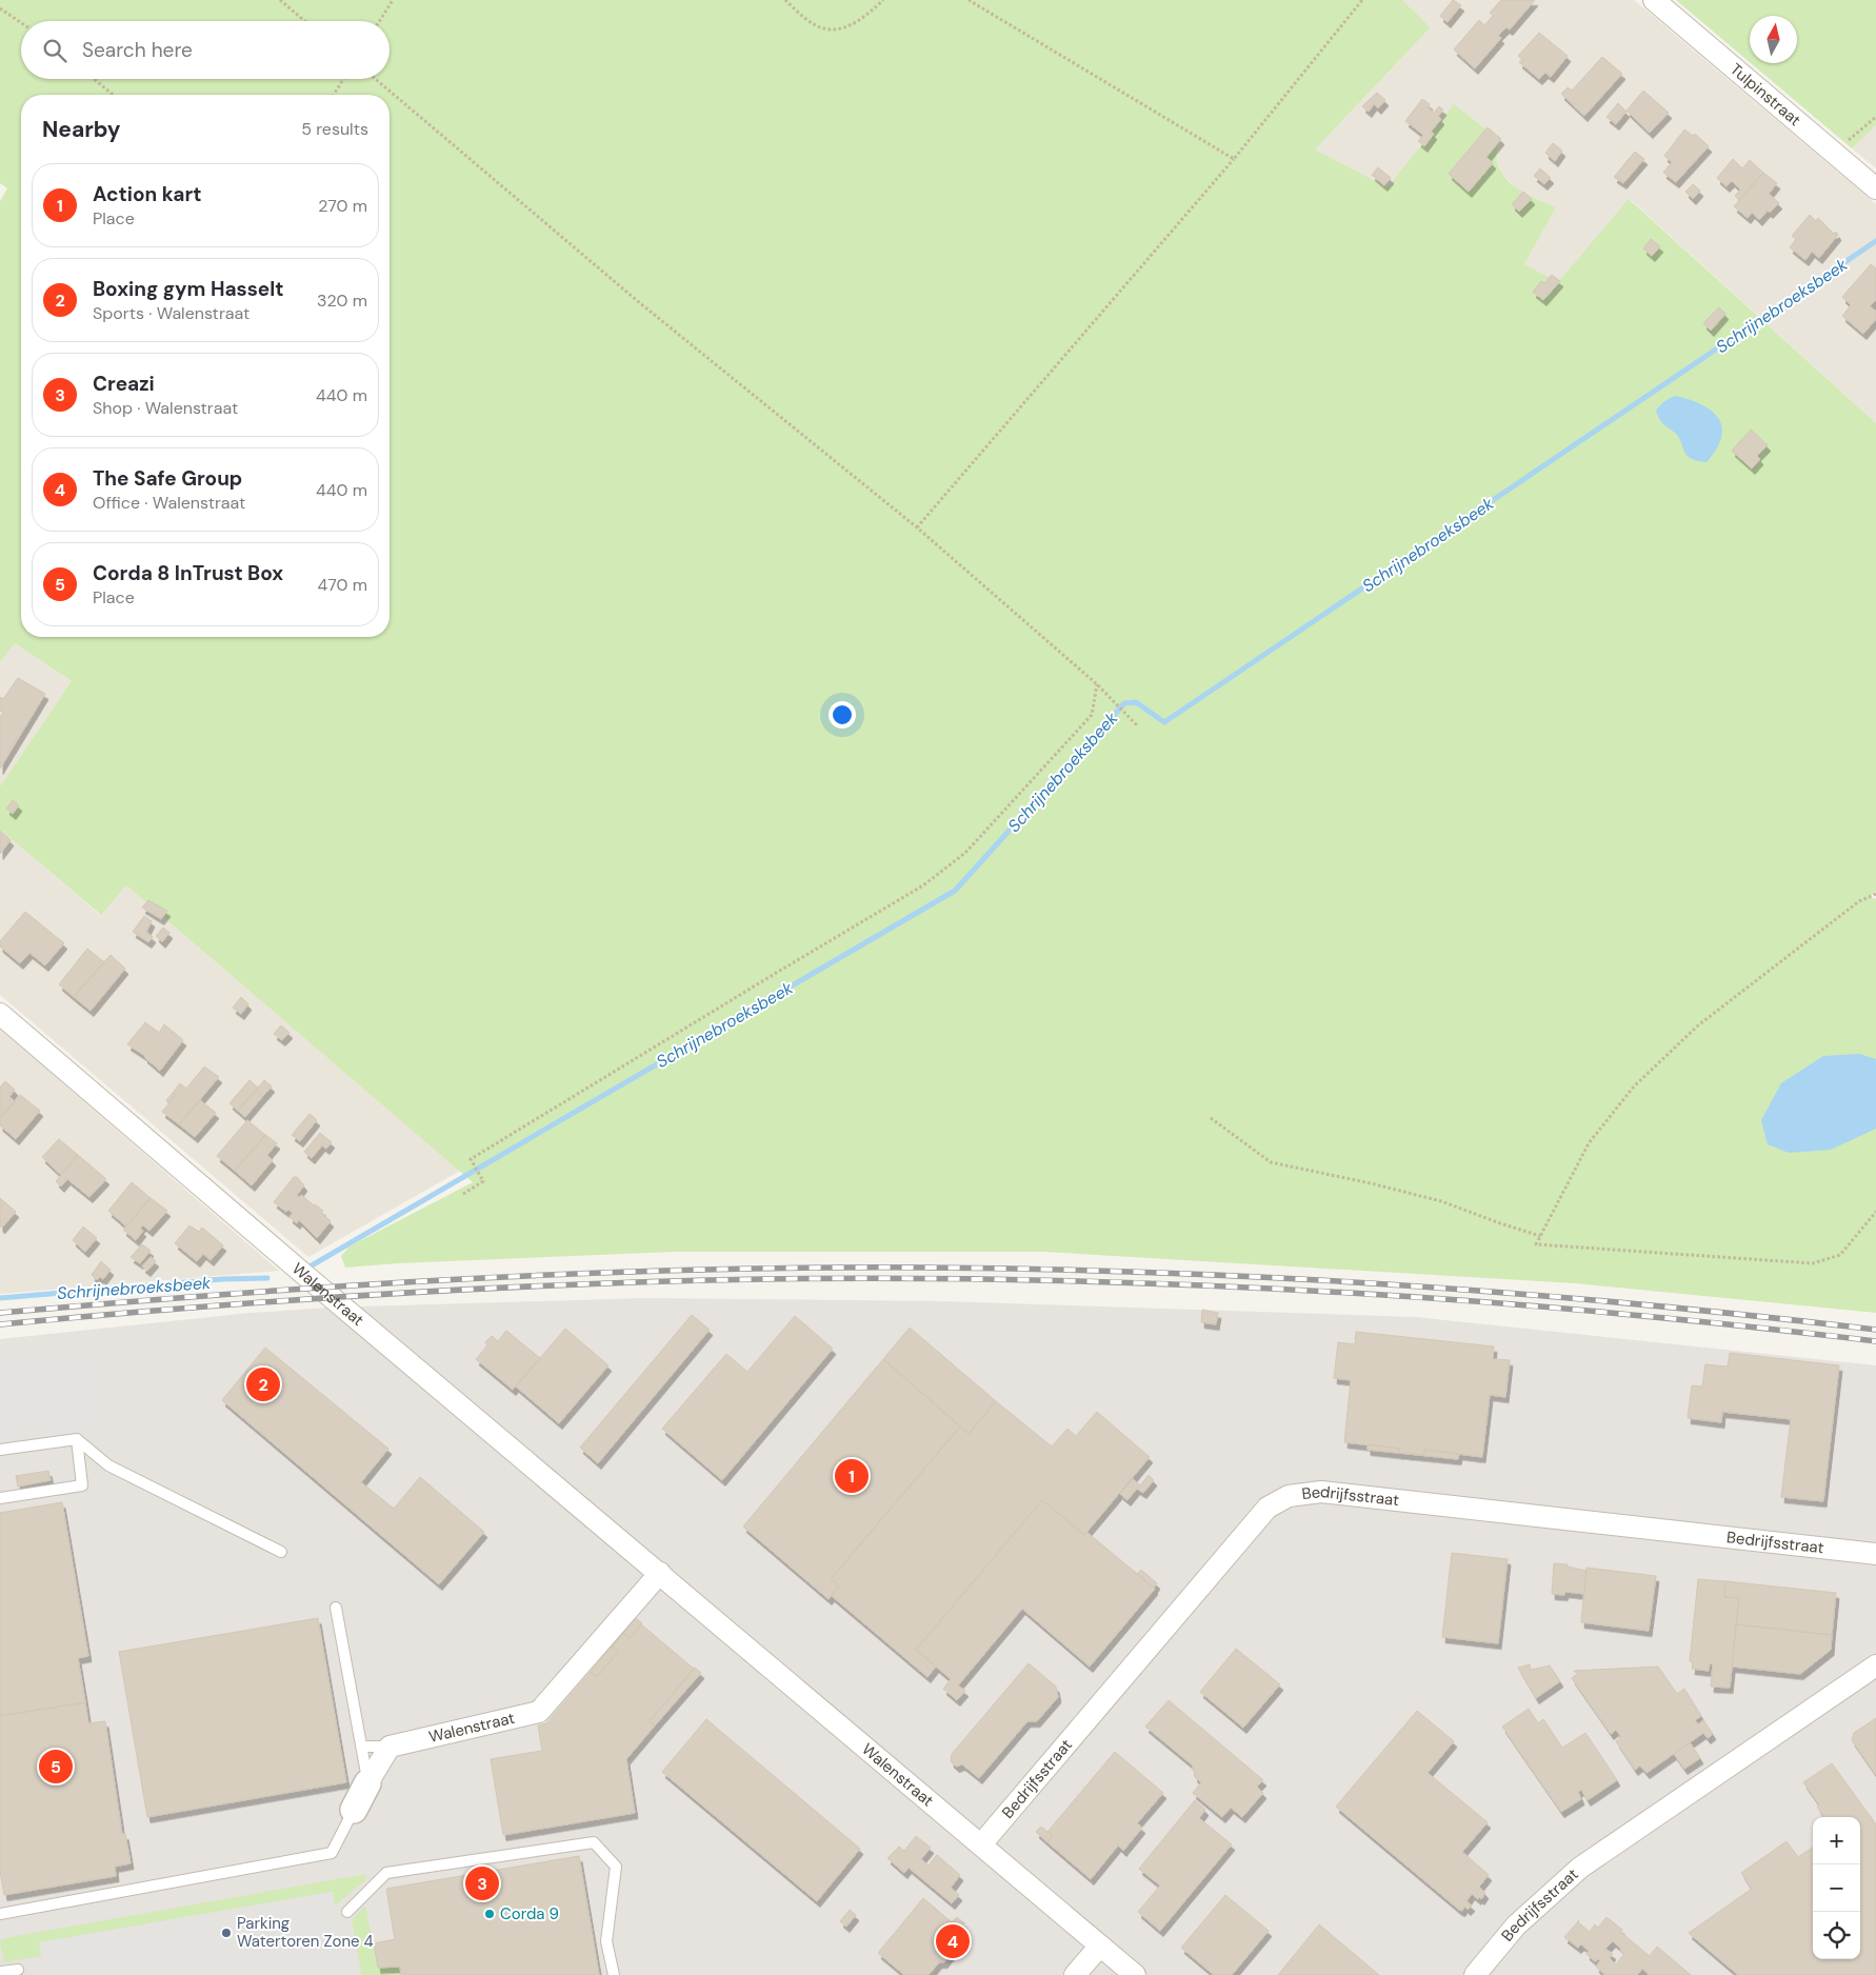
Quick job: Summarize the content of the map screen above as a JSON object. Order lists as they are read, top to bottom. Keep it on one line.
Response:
{"streets":{"street":["Tulpinstraat","Walenstraat","Bedrijfsstraat"]},"crossings":[["Walenstraat","Bedrijfsstraat"]],"water":["Schrijnebroeksbeek"],"places":["Corda 9","Parking Watertoren Zone 4"],"north":"top","page":{"search":"Search here","heading":["Nearby","5 results"],"list":[{"mark":"1","name":"Action kart","note":"Place","value":"270 m"},{"mark":"2","name":"Boxing gym Hasselt","note":"Sports · Walenstraat","value":"320 m"},{"mark":"3","name":"Creazi","note":"Shop · Walenstraat","value":"440 m"},{"mark":"4","name":"The Safe Group","note":"Office · Walenstraat","value":"440 m"},{"mark":"5","name":"Corda 8 InTrust Box","note":"Place","value":"470 m"}],"pins":["2","1","5","3","4"],"map_buttons":["+","−"]}}
